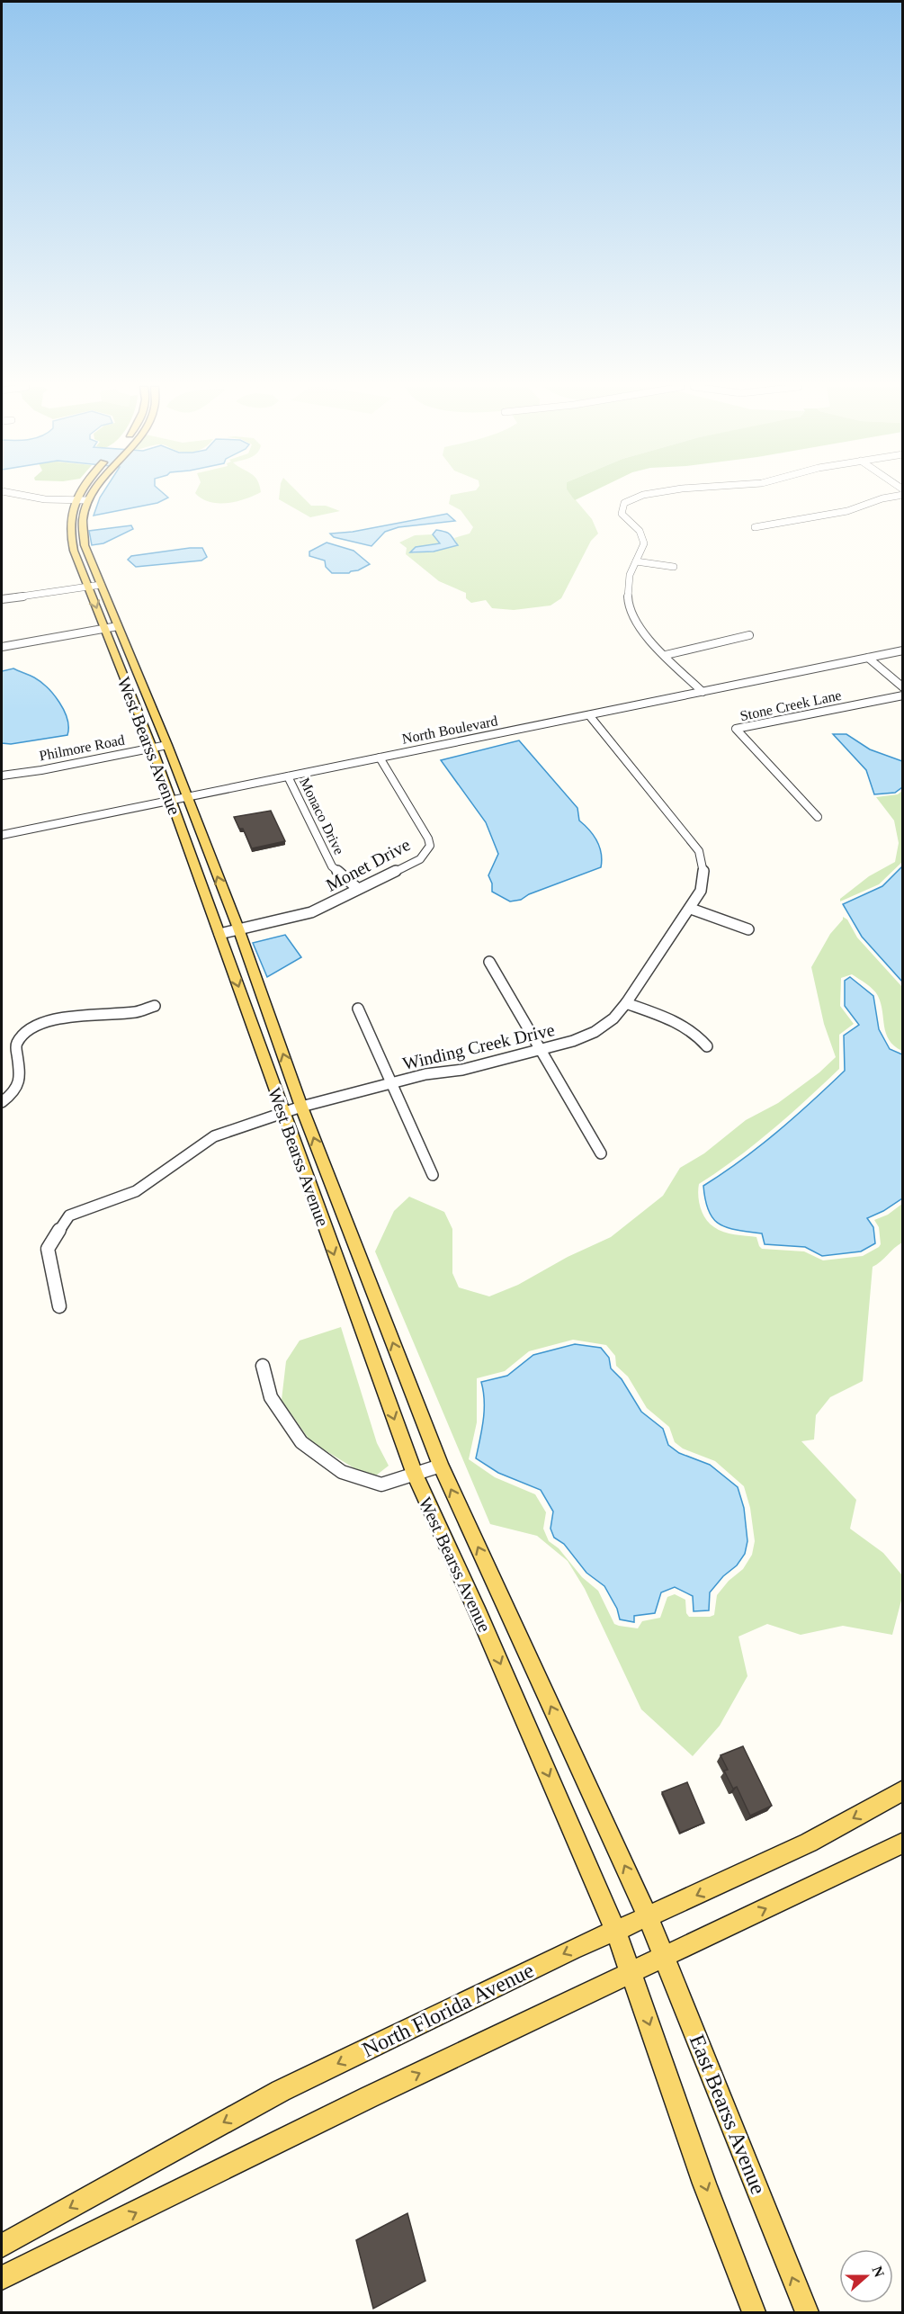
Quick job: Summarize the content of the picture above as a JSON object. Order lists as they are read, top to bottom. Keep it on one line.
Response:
{"streets":{"main road":["West Bearss Avenue","North Florida Avenue","East Bearss Avenue"],"street":["Stone Creek Lane","North Boulevard","Philmore Road","Monaco Drive","Monet Drive","Winding Creek Drive"]},"crossings":[["North Boulevard","West Bearss Avenue"],["North Boulevard","Monaco Drive"],["North Boulevard","Monet Drive"],["North Boulevard","Winding Creek Drive"],["West Bearss Avenue","Philmore Road"],["West Bearss Avenue","Monet Drive"],["West Bearss Avenue","Winding Creek Drive"],["West Bearss Avenue","North Florida Avenue"],["West Bearss Avenue","East Bearss Avenue"],["Monaco Drive","Monet Drive"],["North Florida Avenue","East Bearss Avenue"]],"north":"right"}
